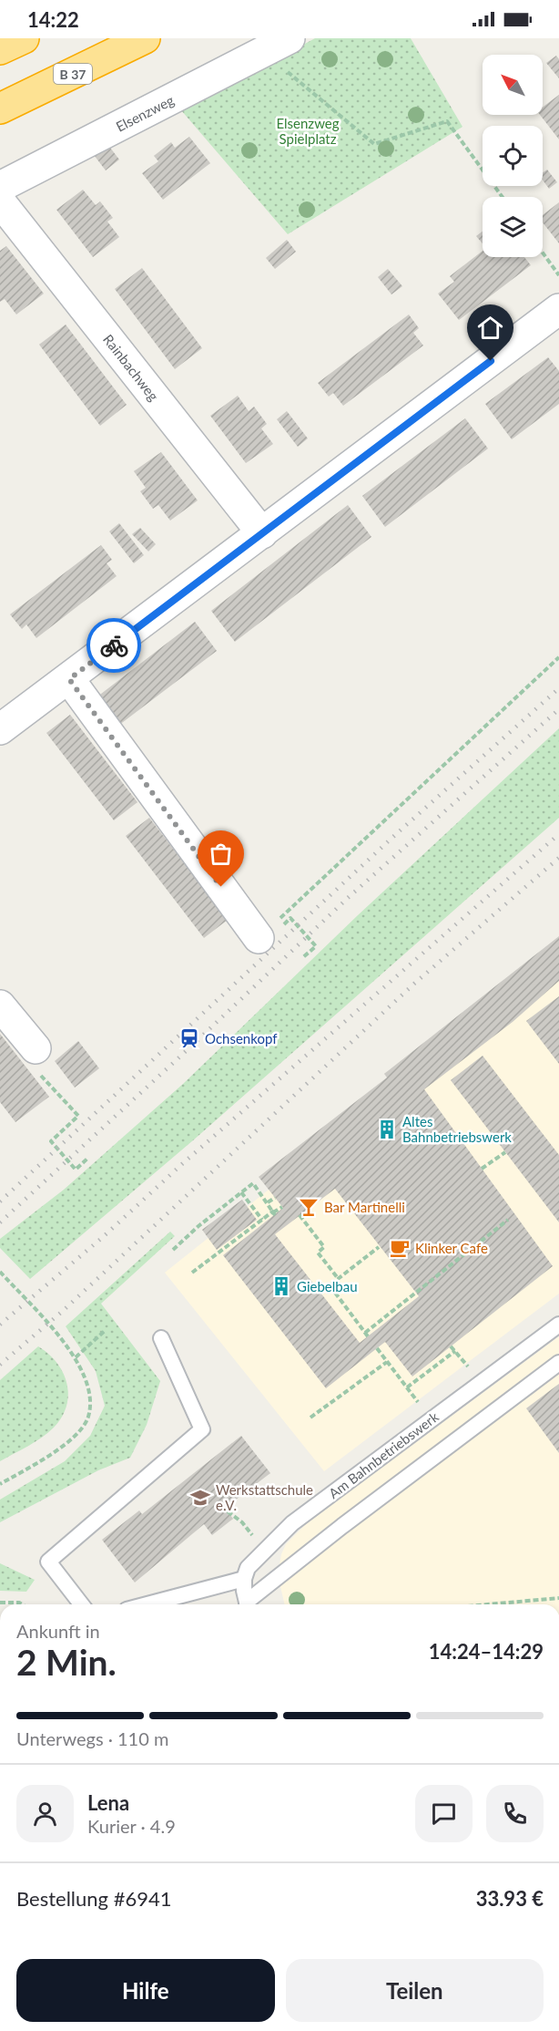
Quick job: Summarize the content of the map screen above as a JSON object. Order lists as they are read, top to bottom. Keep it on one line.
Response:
{"streets":{"highway":["B 37"],"street":["Elsenzweg","Rainbachweg"],"lane":["Am Bahnbetriebswerk"]},"parks":["Elsenzweg Spielplatz"],"places":{"station":["Ochsenkopf"],"building":["Altes Bahnbetriebswerk","Giebelbau"],"bar":["Bar Martinelli"],"cafe":["Klinker Cafe"],"school or university":["Werkstattschule e.V."]},"north":"top left","page":{"status":"14:22","heading":["2 Min.","Ankunft in","14:24–14:29"],"panel":["Lena","Kurier · 4.9","Bestellung #6941","33.93 €"],"bar":"Unterwegs · 110 m","buttons":["Hilfe","Teilen"]}}
